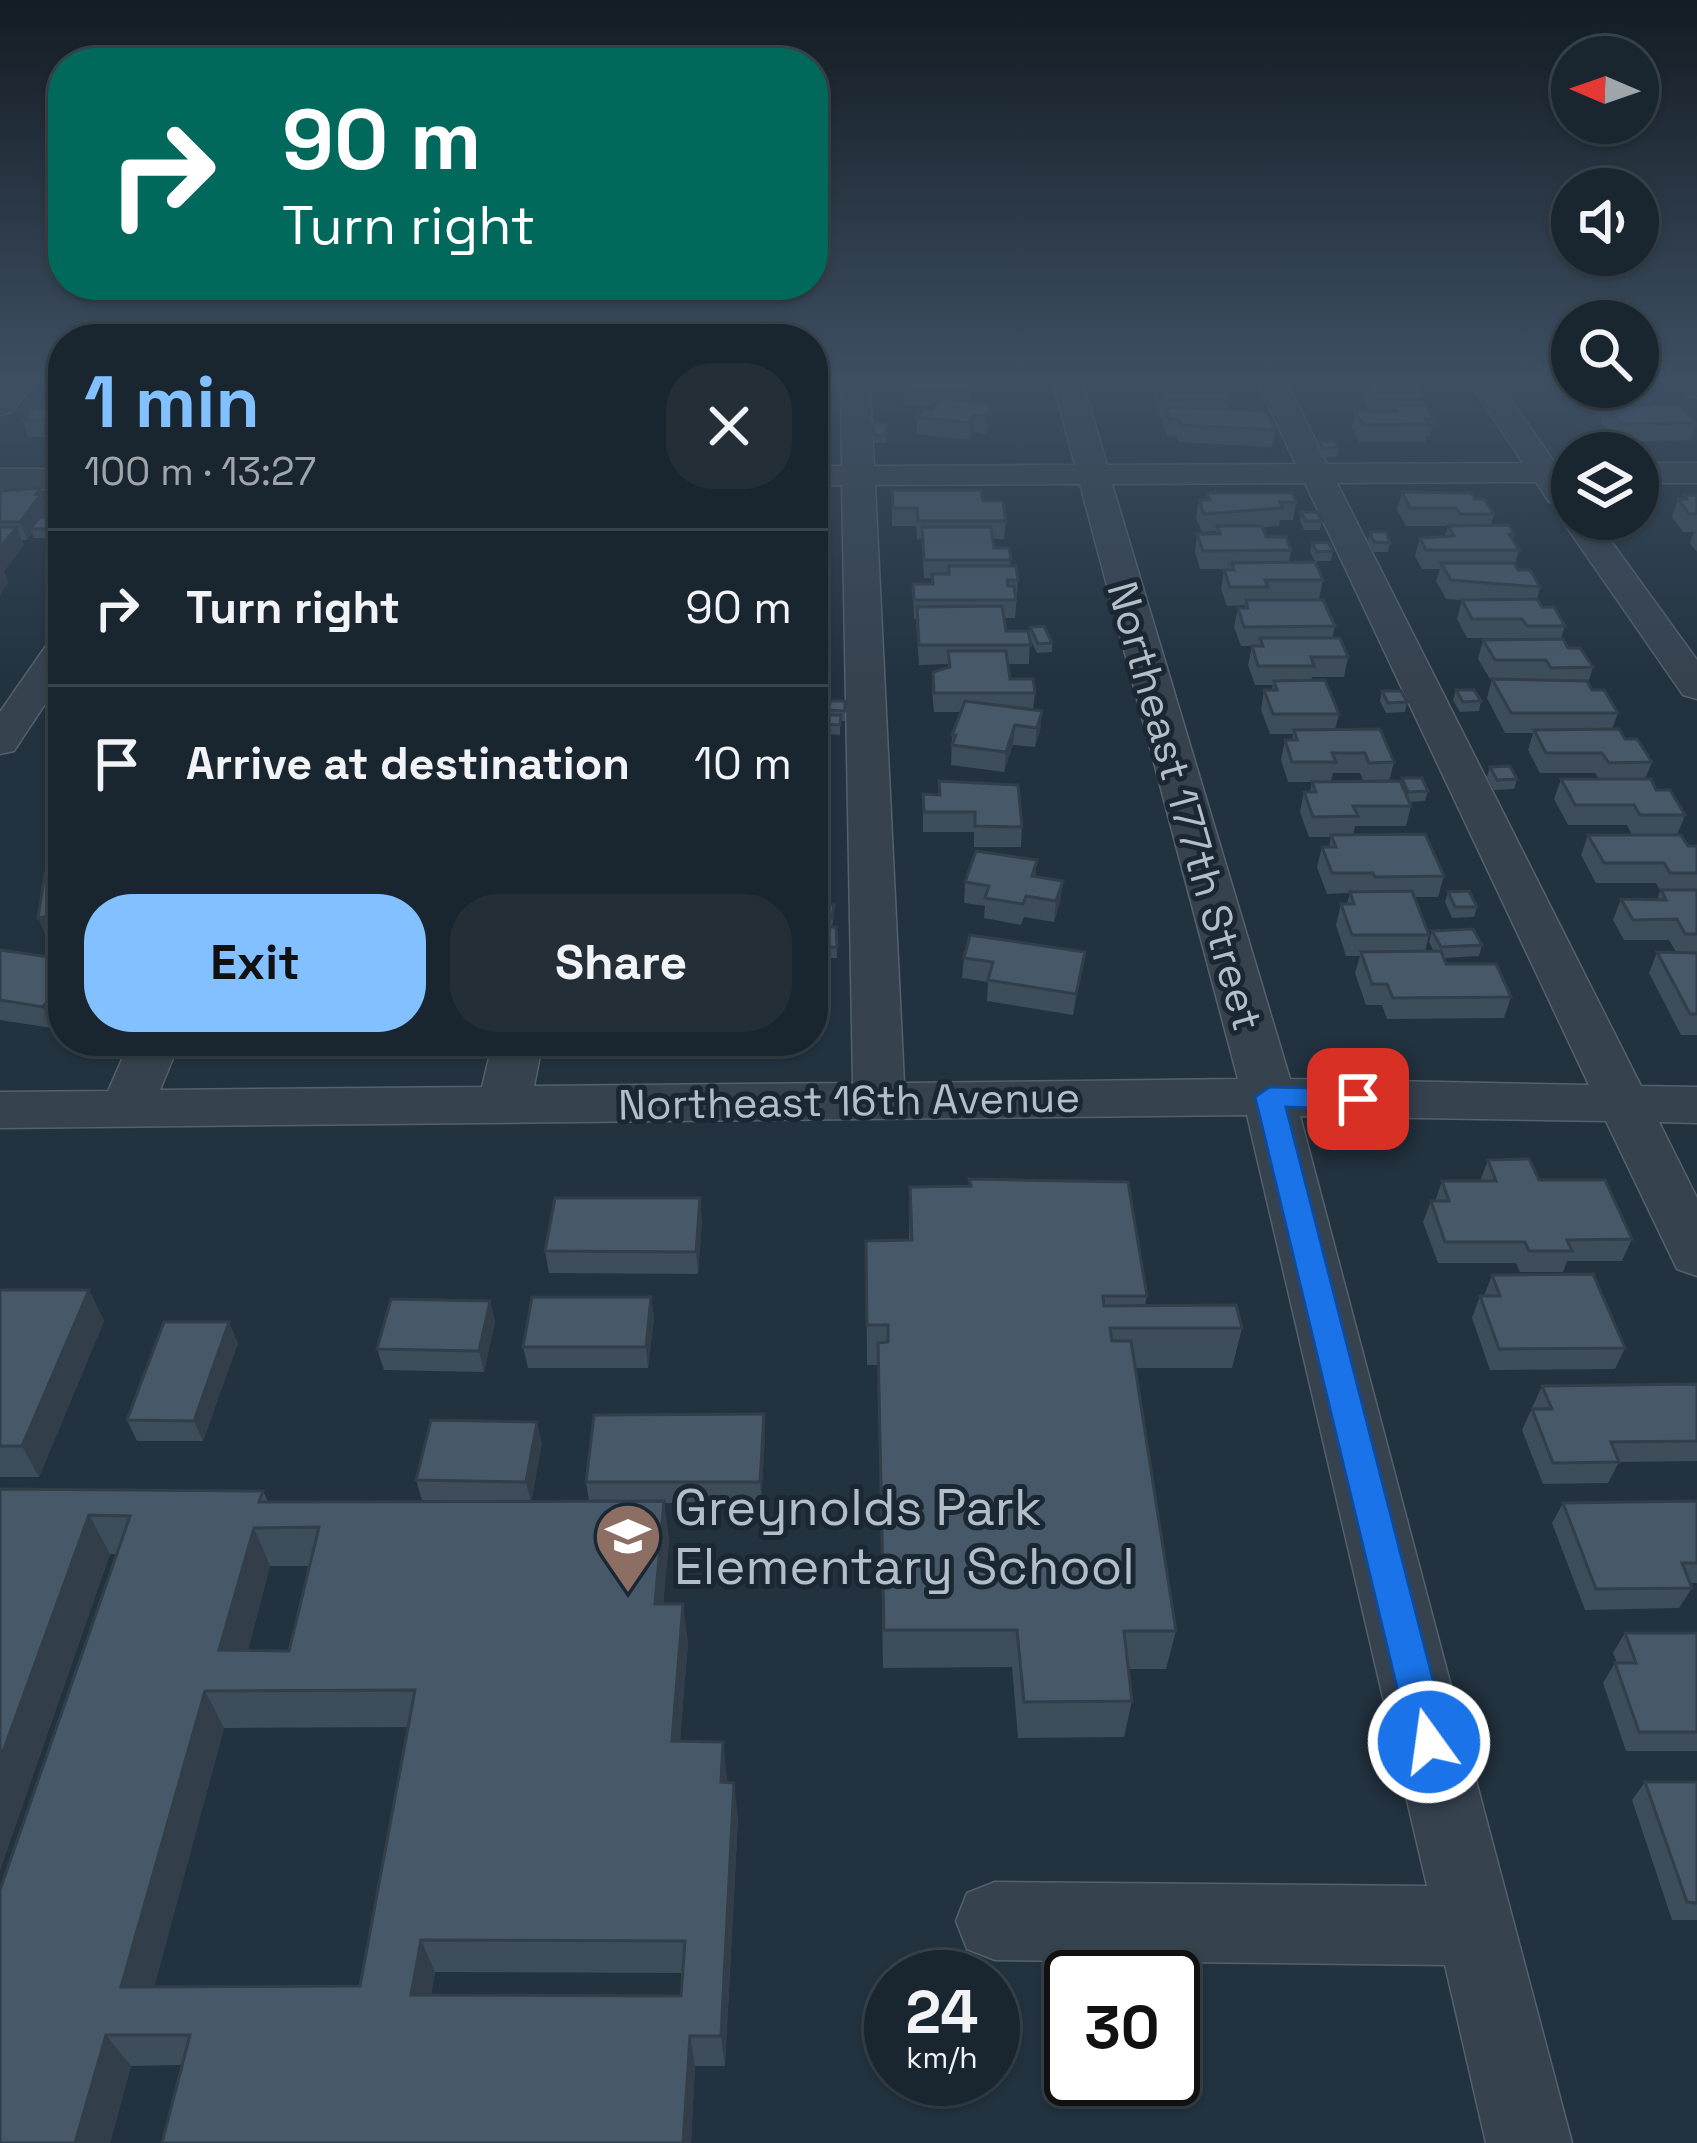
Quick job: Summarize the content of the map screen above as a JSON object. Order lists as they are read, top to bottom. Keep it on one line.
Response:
{"streets":{"street":["Northeast 177th Street","Northeast 16th Avenue"]},"crossings":[["Northeast 177th Street","Northeast 16th Avenue"]],"places":{"school or university":["Greynolds Park Elementary School"]},"north":"left","page":{"turn":["90 m","Turn right"],"heading":["1 min","100 m · 13:27"],"list":[{"name":"Turn right","value":"90 m"},{"name":"Arrive at destination","value":"10 m"}],"buttons":["Exit","Share"],"speed":"24 km/h","limit":"30"}}
